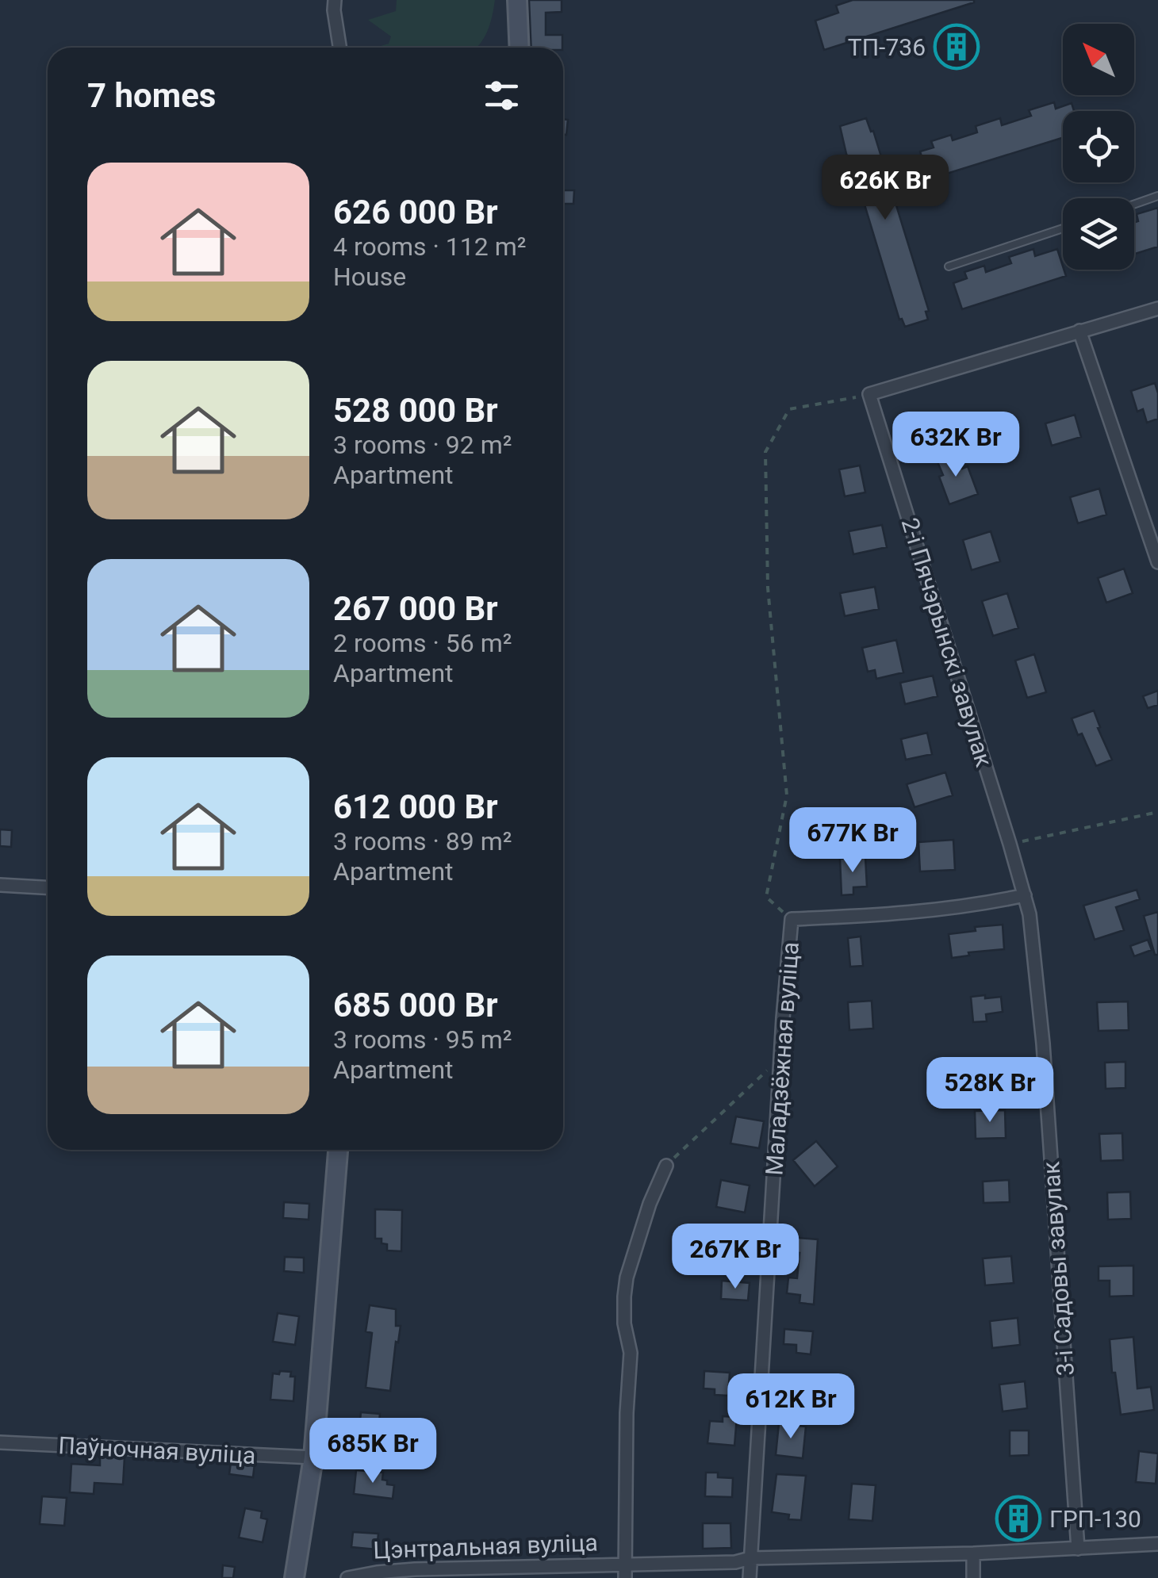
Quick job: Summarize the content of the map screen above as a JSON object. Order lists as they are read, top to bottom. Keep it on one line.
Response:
{"streets":{"street":["2-і Пячэрынскі завулак","Маладзёжная вуліца","3-і Садовы завулак","Паўночная вуліца","Цэнтральная вуліца"]},"crossings":[["2-і Пячэрынскі завулак","3-і Садовы завулак"],["Маладзёжная вуліца","Цэнтральная вуліца"],["3-і Садовы завулак","Цэнтральная вуліца"]],"places":{"building":["ТП-736","ГРП-130"]},"north":"top left","page":{"heading":"7 homes","list":[{"name":"626 000 Br","note":"4 rooms · 112 m² · House"},{"name":"528 000 Br","note":"3 rooms · 92 m² · Apartment"},{"name":"267 000 Br","note":"2 rooms · 56 m² · Apartment"},{"name":"612 000 Br","note":"3 rooms · 89 m² · Apartment"},{"name":"685 000 Br","note":"3 rooms · 95 m² · Apartment"}],"price":["626K Br","632K Br","677K Br","528K Br","267K Br","612K Br","685K Br"]}}
